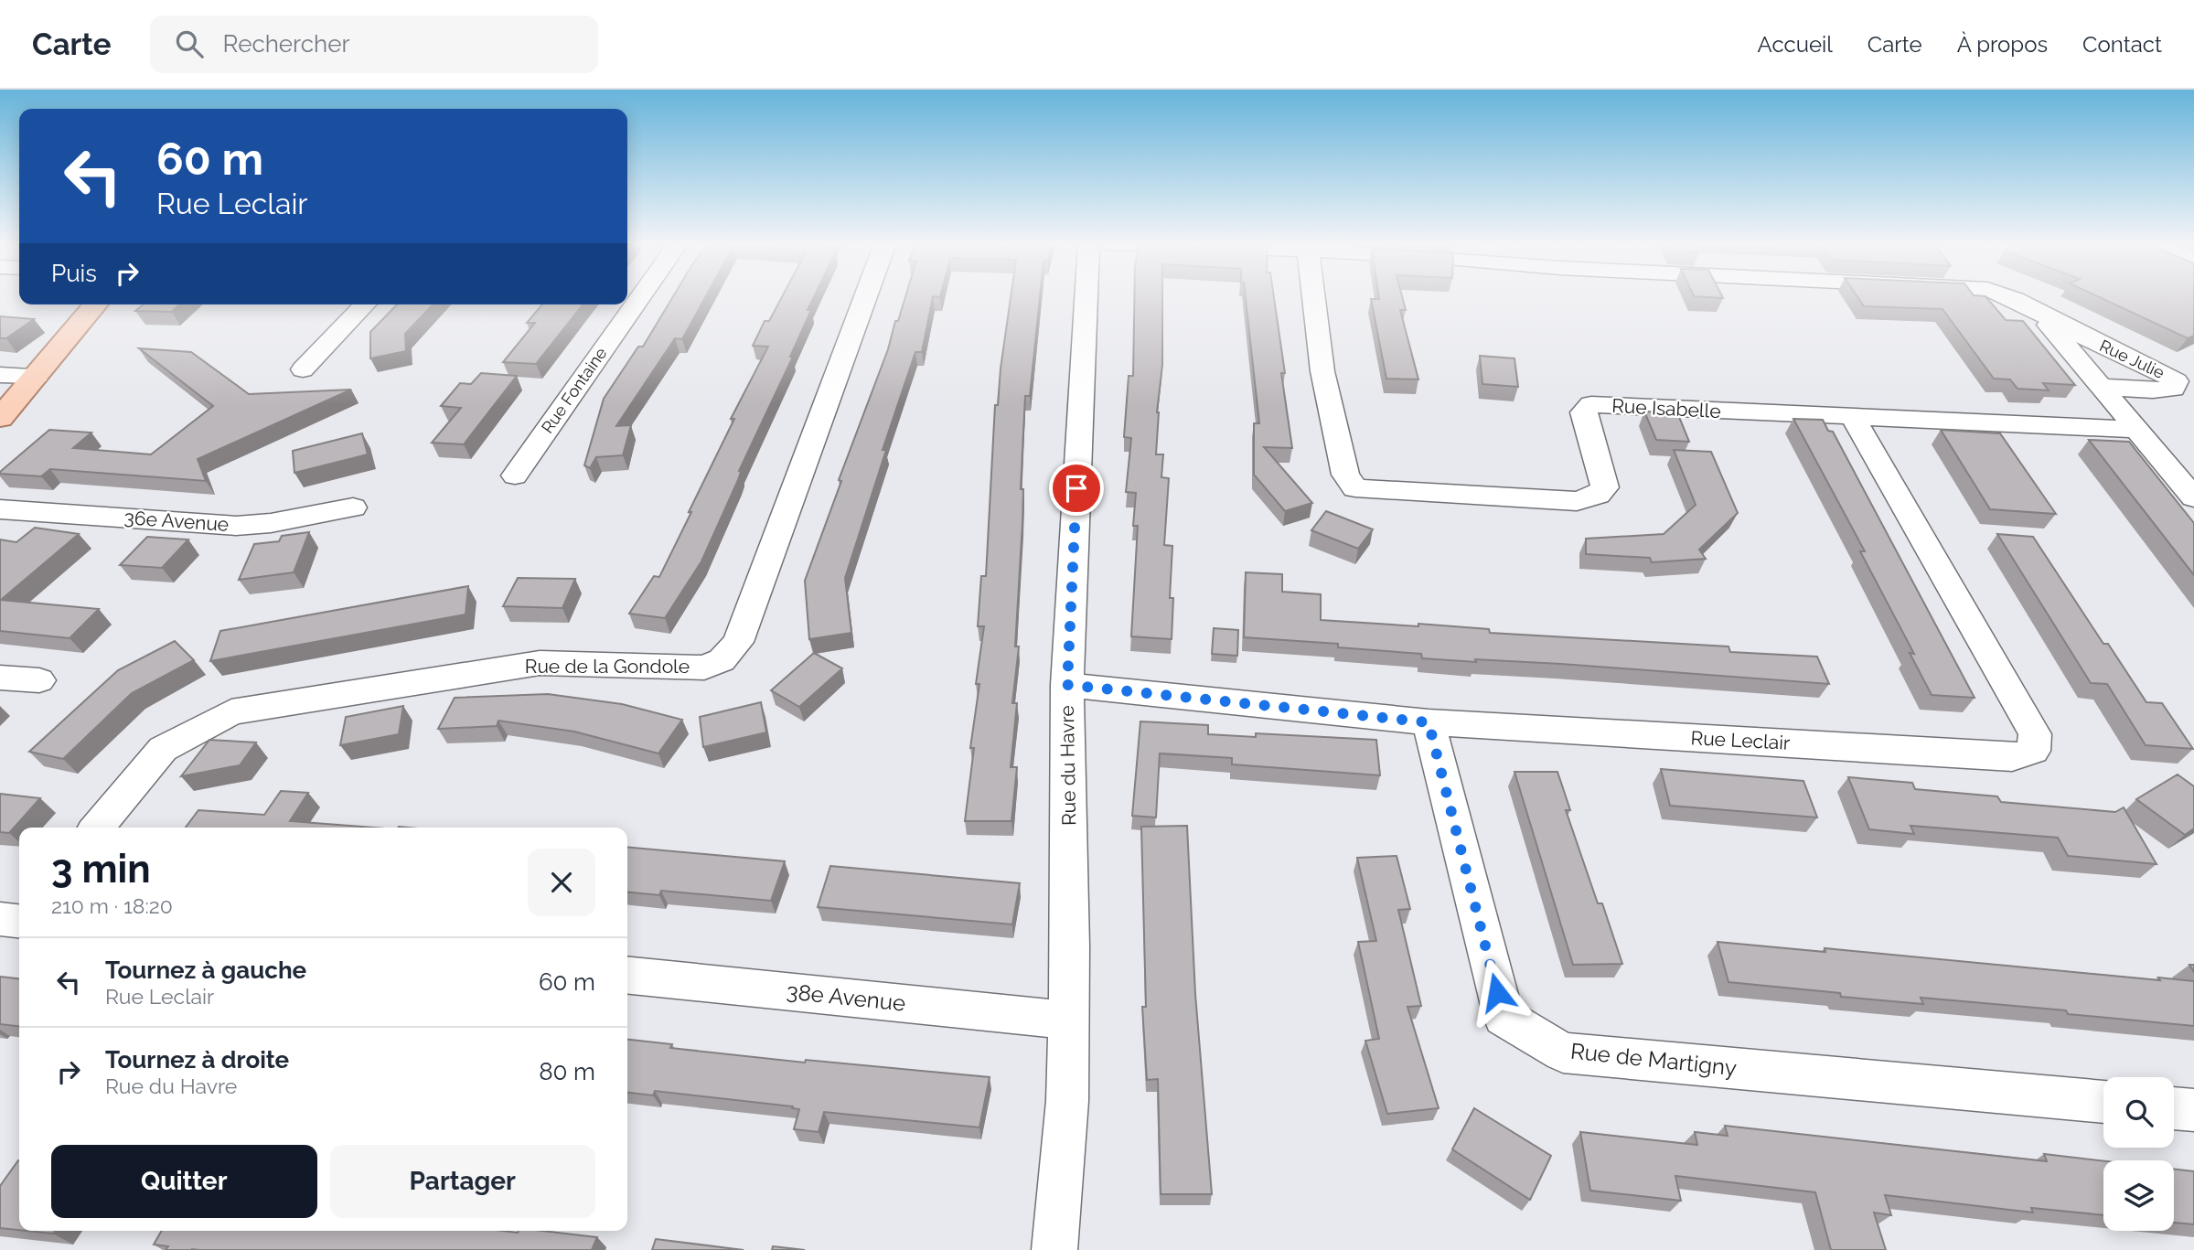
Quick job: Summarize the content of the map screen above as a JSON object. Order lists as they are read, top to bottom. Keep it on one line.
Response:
{"streets":{"street":["Rue Julie","Rue Fontaine","Rue Isabelle","36e Avenue","Rue de la Gondole","Rue Leclair","Rue du Havre","38e Avenue","Rue de Martigny"]},"crossings":[["Rue Julie","Rue Isabelle"],["Rue Isabelle","Rue Leclair"],["Rue Leclair","Rue du Havre"],["Rue Leclair","Rue de Martigny"],["Rue du Havre","38e Avenue"]],"page":{"header":"Carte","search":"Rechercher","nav":["Accueil","Carte","À propos","Contact"],"turn":["60 m","Rue Leclair"],"then":"Puis","heading":["3 min","210 m · 18:20"],"list":[{"name":"Tournez à gauche","note":"Rue Leclair","value":"60 m"},{"name":"Tournez à droite","note":"Rue du Havre","value":"80 m"}],"buttons":["Quitter","Partager"]}}
